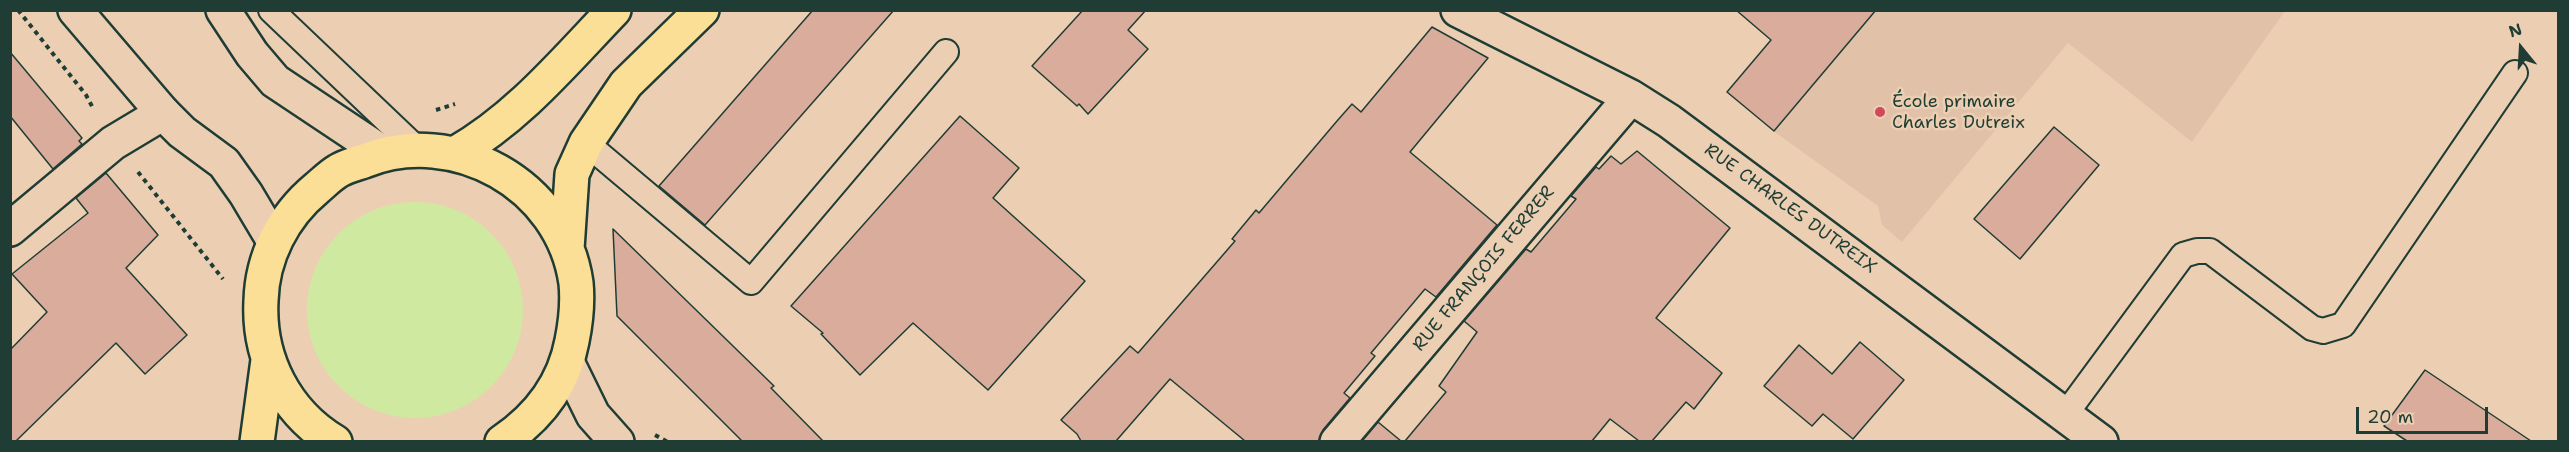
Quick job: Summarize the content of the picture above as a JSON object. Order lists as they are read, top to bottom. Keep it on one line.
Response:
{"streets":{"street":["RUE CHARLES DUTREIX","RUE FRANÇOIS FERRER"]},"crossings":[["RUE CHARLES DUTREIX","RUE FRANÇOIS FERRER"]],"places":["École primaire Charles Dutreix"],"scale_bar":"20 m","north":"top"}
